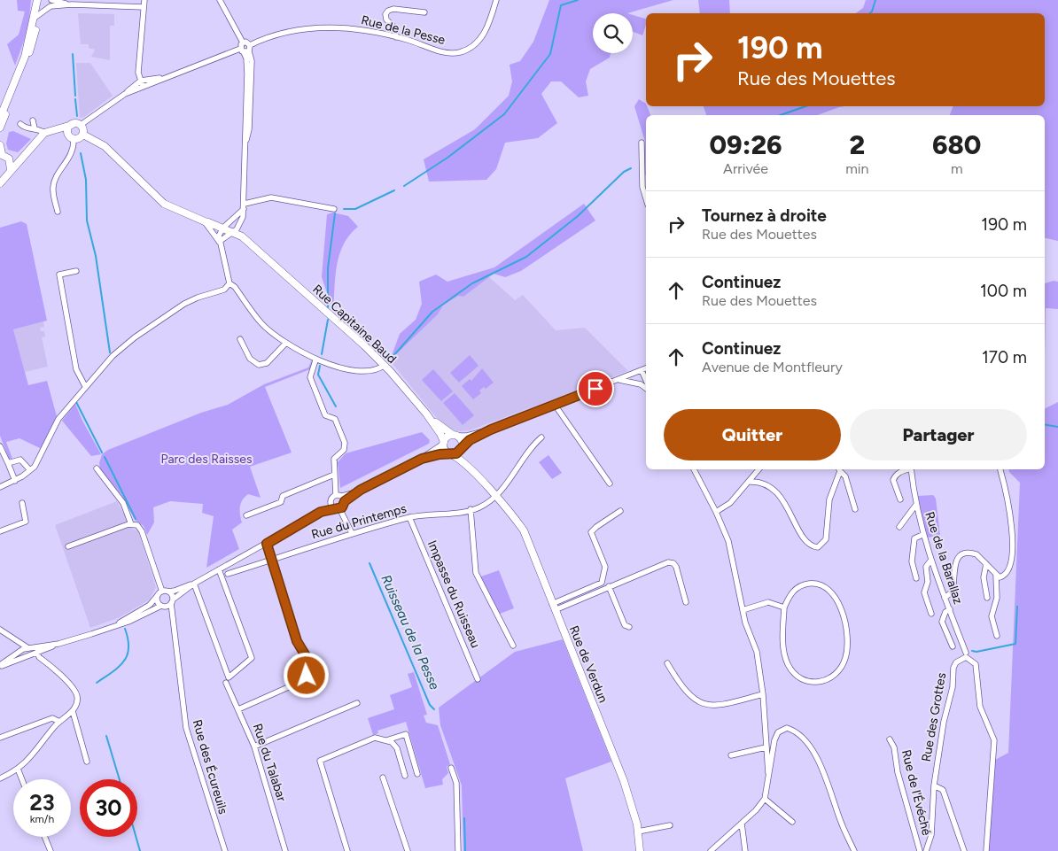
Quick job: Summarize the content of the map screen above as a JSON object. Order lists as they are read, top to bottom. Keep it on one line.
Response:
{"streets":{"main road":["Rue Capitaine Baud","Rue de Verdun"],"street":["Rue de la Pesse","Rue du Printemps","Rue de la Barallaz","Impasse du Ruisseau","Rue des Grottes","Rue du Talabar","Rue des Écureuils","Rue de l'Évéché"]},"crossings":[["Rue Capitaine Baud","Rue de Verdun"],["Rue du Printemps","Impasse du Ruisseau"],["Rue du Printemps","Rue de Verdun"]],"water":["Ruisseau de la Pesse"],"parks":["Parc des Raisses"],"page":{"turn":["190 m","Rue des Mouettes"],"eta":["09:26","Arrivée","2","min","680","m"],"list":[{"name":"Tournez à droite","note":"Rue des Mouettes","value":"190 m"},{"name":"Continuez","note":"Rue des Mouettes","value":"100 m"},{"name":"Continuez","note":"Avenue de Montfleury","value":"170 m"}],"buttons":["Quitter","Partager"],"speed":"23 km/h","limit":"30"}}
